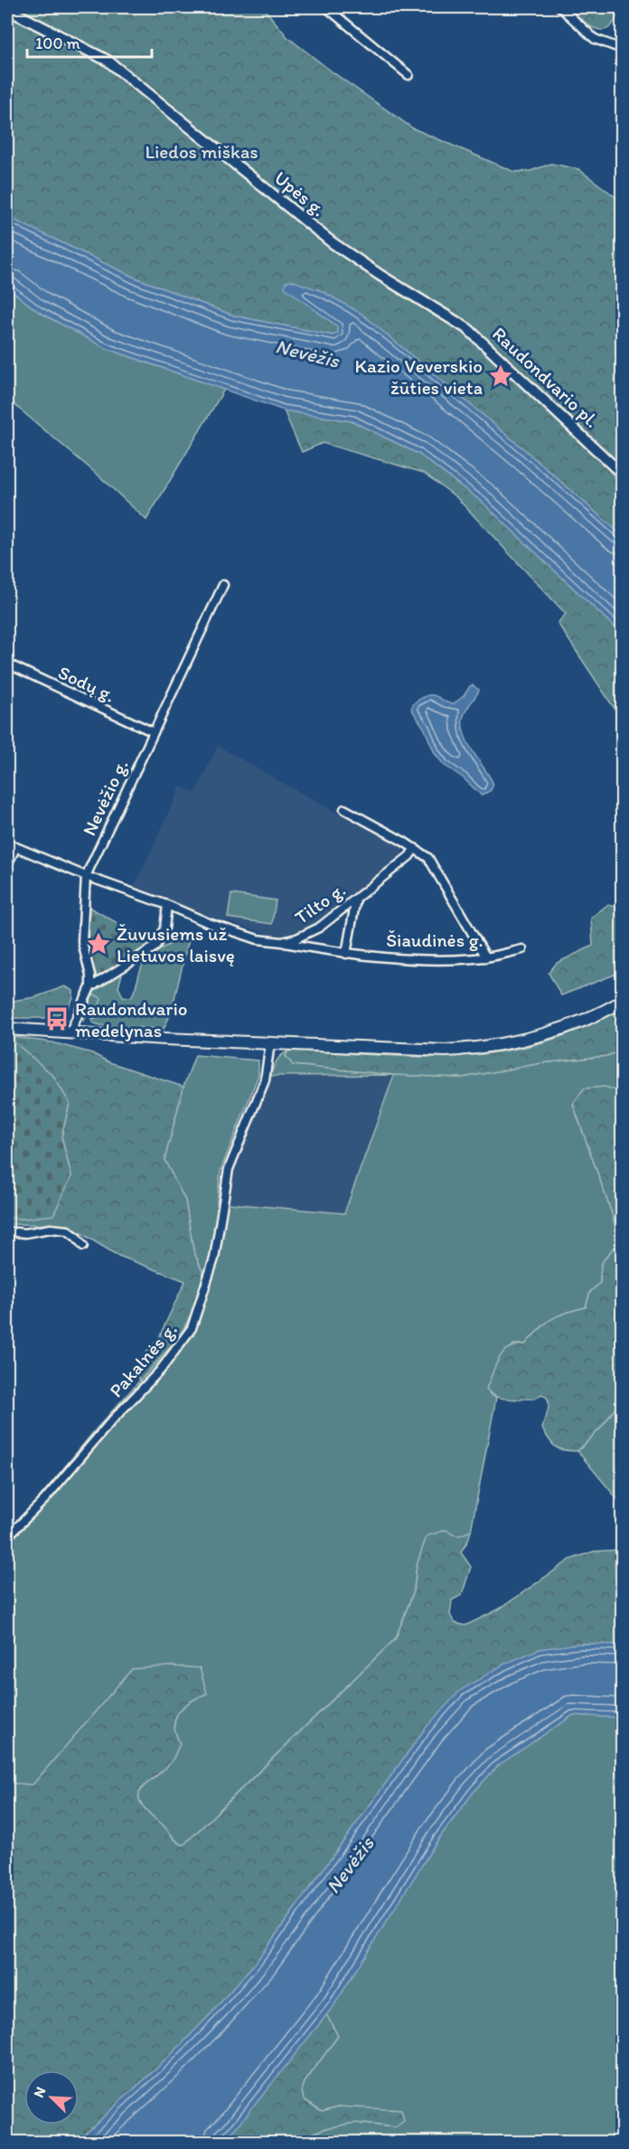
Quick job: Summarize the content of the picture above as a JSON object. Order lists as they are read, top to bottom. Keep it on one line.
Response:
{"streets":{"main road":["Upės g.","Raudondvario pl."],"street":["Sodų g.","Nevėžio g.","Tilto g.","Šiaudinės g.","Pakalnės g."]},"crossings":[["Upės g.","Raudondvario pl."],["Sodų g.","Nevėžio g."],["Nevėžio g.","Tilto g."],["Tilto g.","Šiaudinės g."]],"water":["Nevėžis"],"parks":["Liedos miškas"],"places":{"place":["Kazio Veverskio žūties vieta","Žuvusiems už Lietuvos laisvę"],"bus stop":["Raudondvario medelynas"]},"scale_bar":"100 m","north":"top left"}
